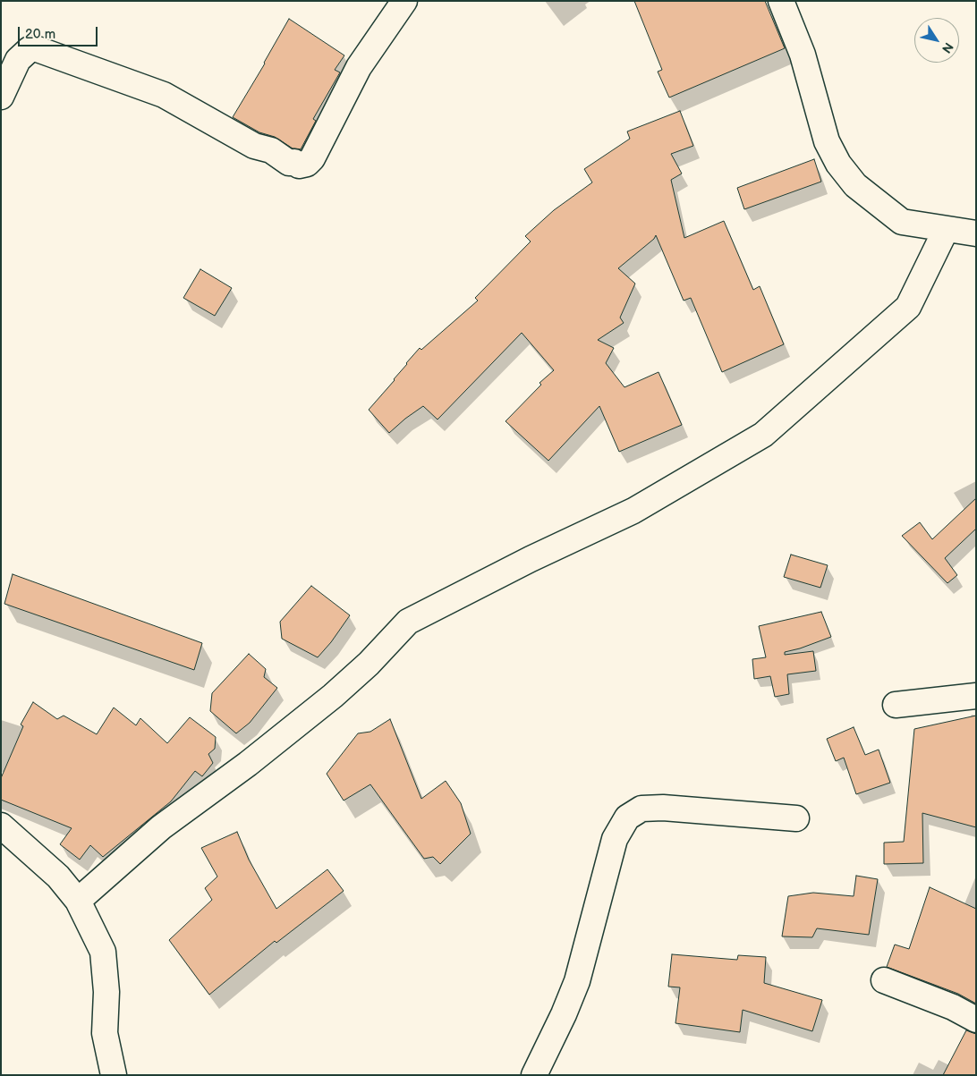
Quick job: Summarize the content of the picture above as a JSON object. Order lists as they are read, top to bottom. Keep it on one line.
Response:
{"scale_bar":"20 m","north":"bottom right"}
